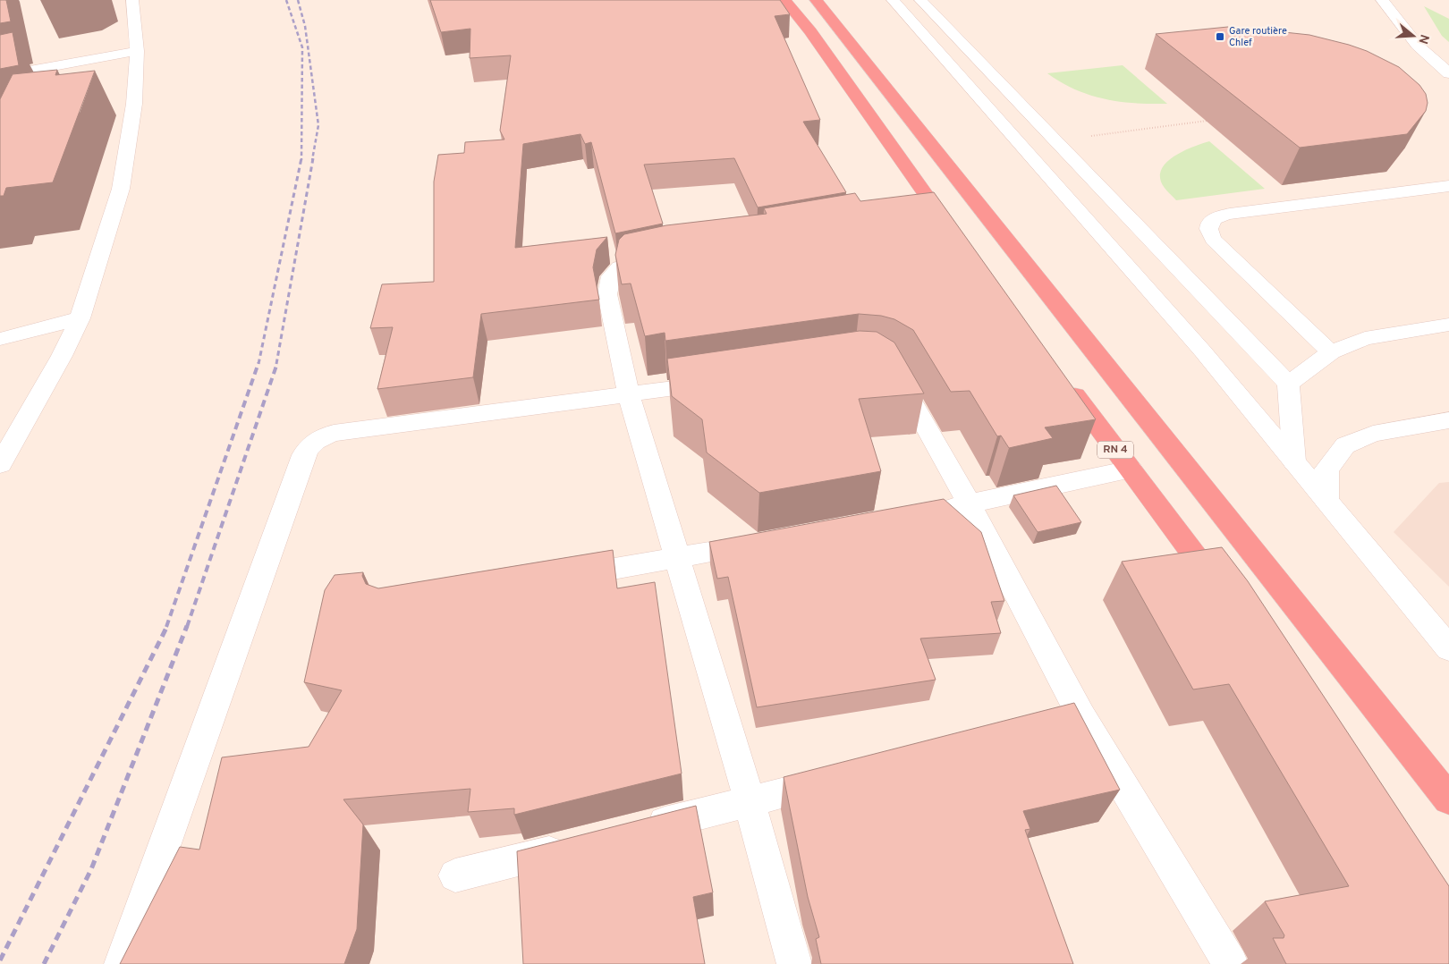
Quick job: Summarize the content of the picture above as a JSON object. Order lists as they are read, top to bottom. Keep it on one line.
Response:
{"streets":{"highway":["RN 4"]},"places":{"transit":["Gare routière Chlef"]},"north":"right"}
